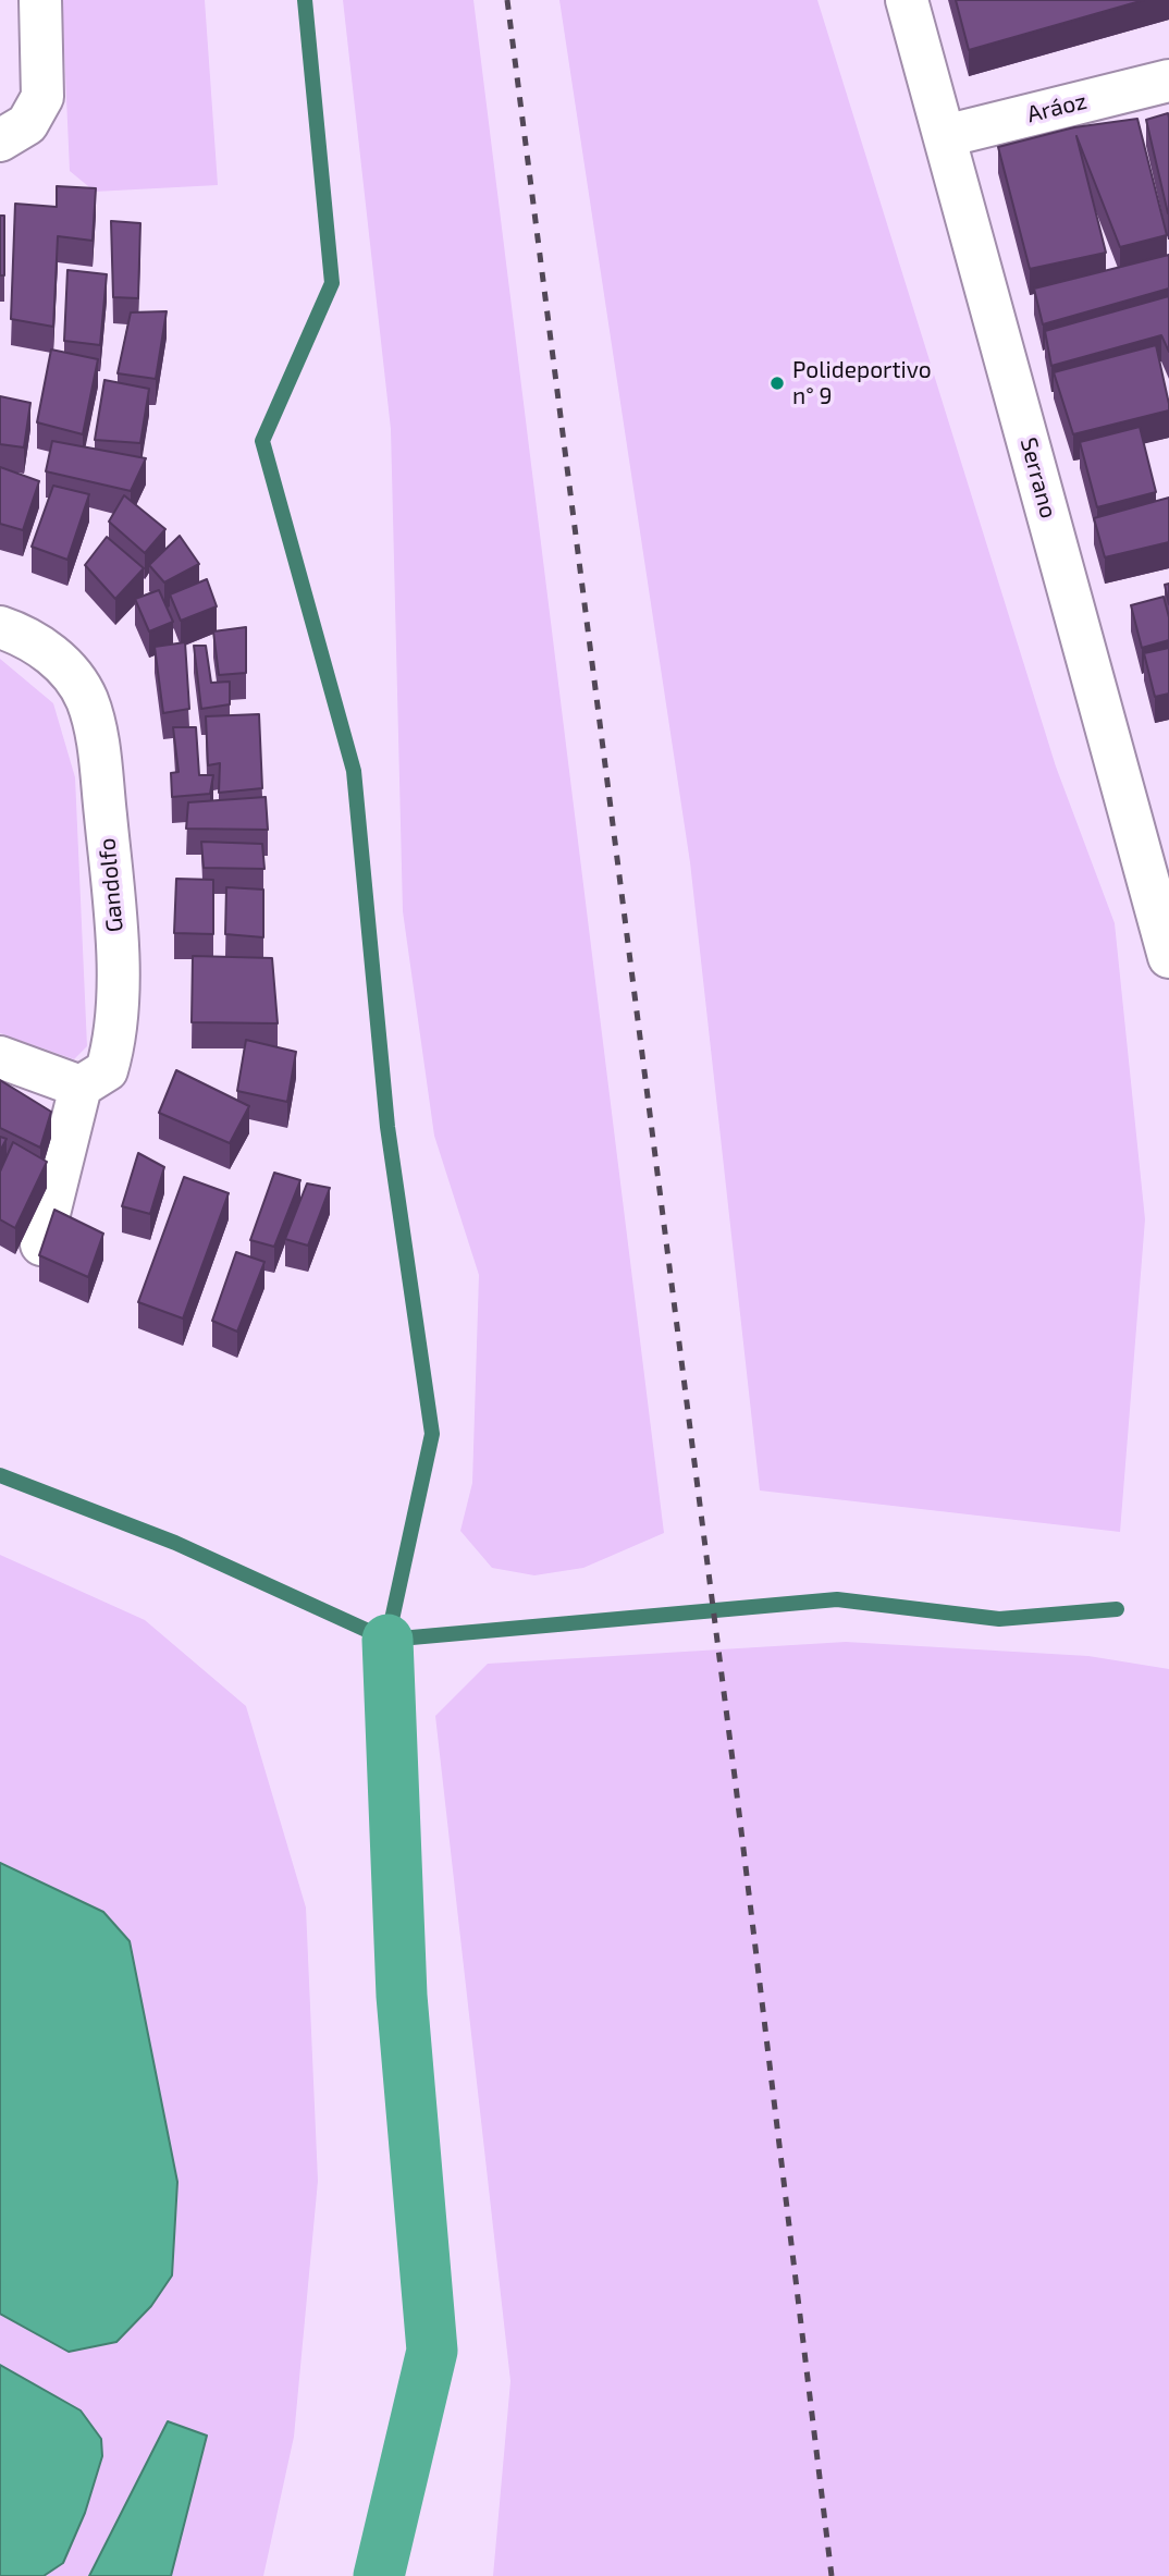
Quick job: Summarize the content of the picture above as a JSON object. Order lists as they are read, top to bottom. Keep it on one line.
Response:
{"streets":{"street":["Aráoz","Serrano","Gandolfo"]},"crossings":[["Aráoz","Serrano"]],"places":["Polideportivo n° 9"]}
